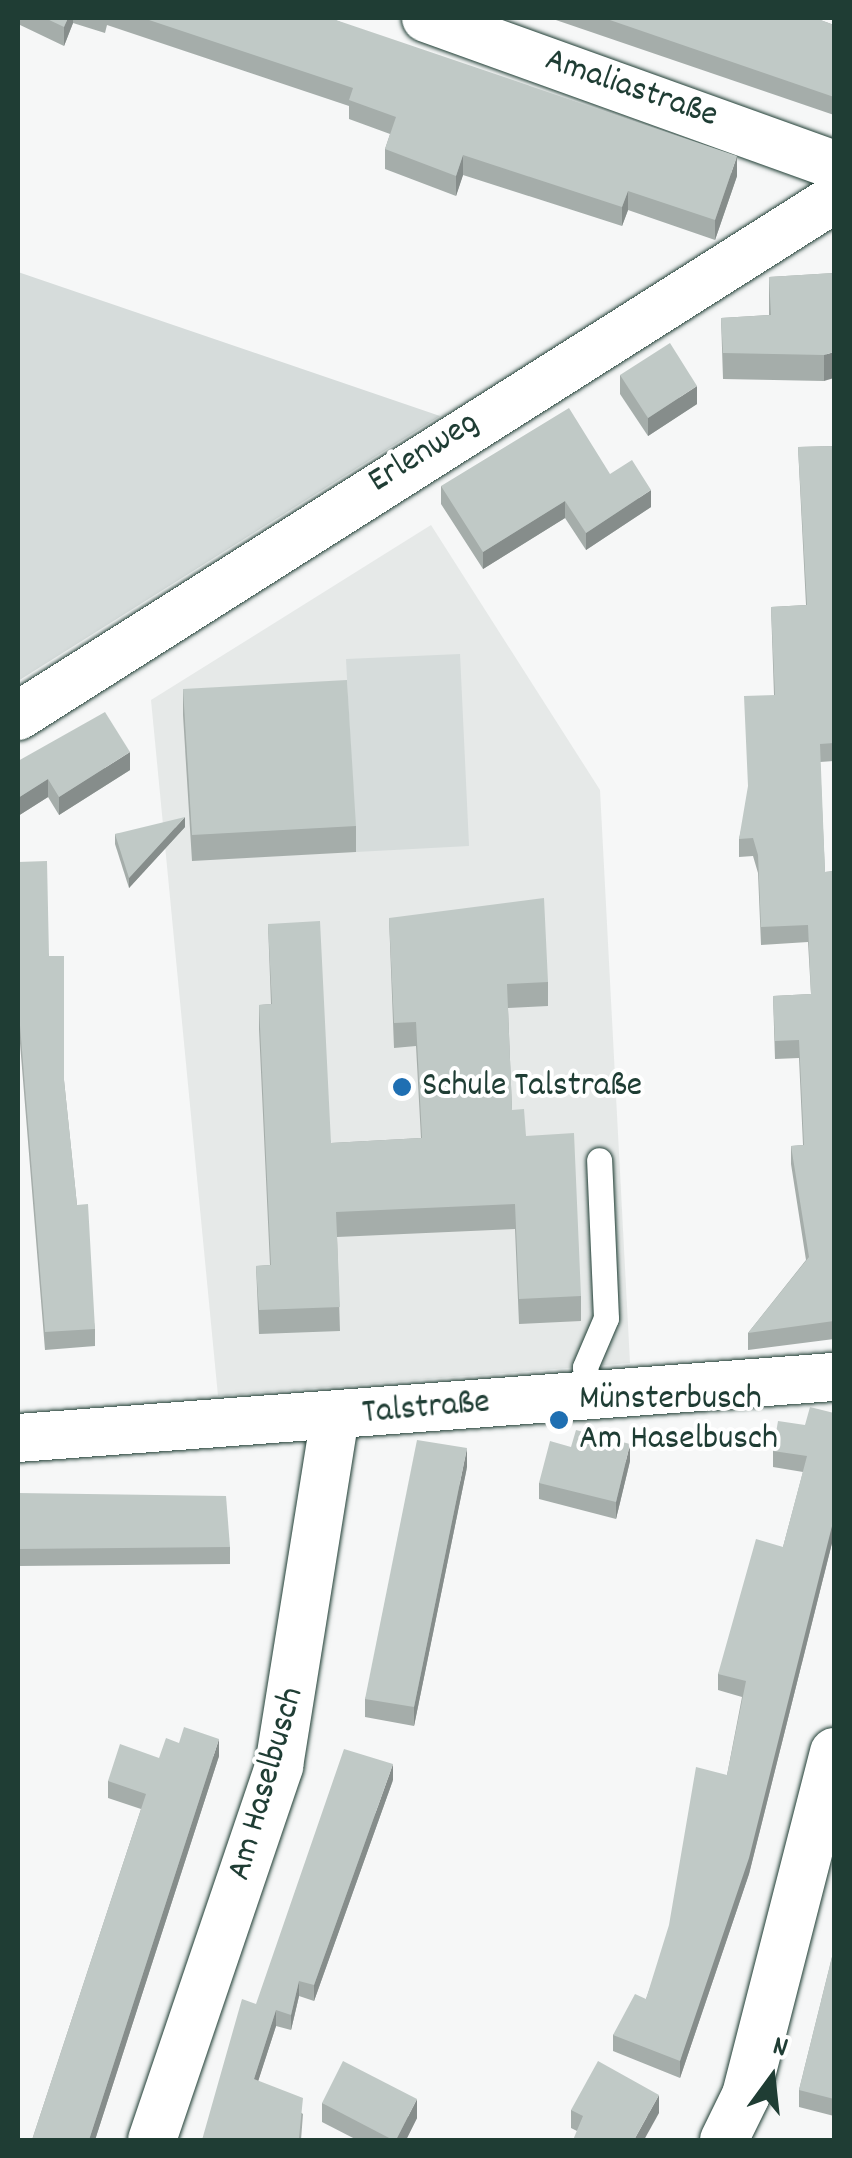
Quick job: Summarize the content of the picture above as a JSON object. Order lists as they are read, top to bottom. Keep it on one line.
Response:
{"streets":{"street":["Amaliastraße","Erlenweg","Talstraße","Am Haselbusch"]},"crossings":[["Talstraße","Am Haselbusch"]],"places":["Schule Talstraße","Münsterbusch Am Haselbusch"],"north":"top"}
